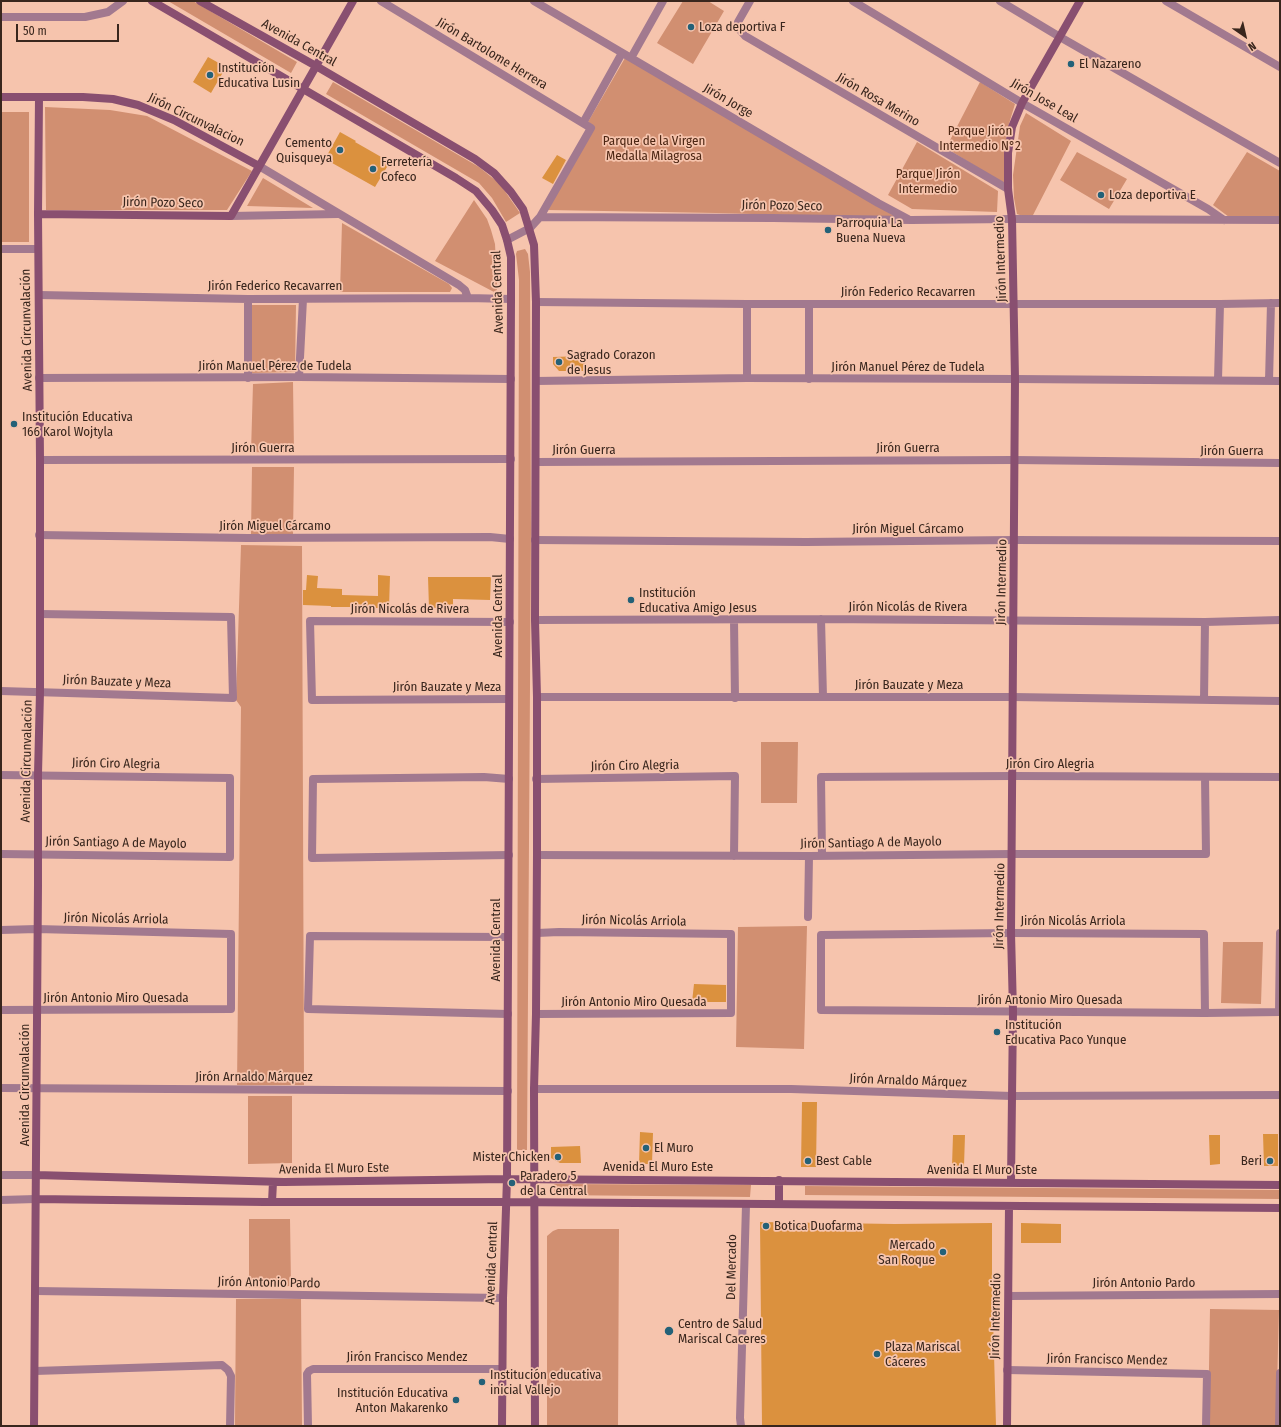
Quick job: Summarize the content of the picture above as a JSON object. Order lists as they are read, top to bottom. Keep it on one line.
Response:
{"streets":{"main road":["Avenida Central","Jirón Circunvalacion","Jirón Pozo Seco","Jirón Intermedio","Avenida Circunvalación","Avenida El Muro Este"],"street":["Jirón Bartolome Herrera","Jirón Rosa Merino","Jirón Jorge","Jirón Jose Leal","Jirón Federico Recavarren","Jirón Manuel Pérez de Tudela","Jirón Guerra","Jirón Miguel Cárcamo","Jirón Nicolás de Rivera","Jirón Bauzate y Meza","Jirón Ciro Alegria","Jirón Santiago A de Mayolo","Jirón Nicolás Arriola","Jirón Antonio Miro Quesada","Jirón Arnaldo Márquez","Del Mercado","Jirón Antonio Pardo","Jirón Francisco Mendez"]},"crossings":[["Avenida Central","Jirón Federico Recavarren"],["Avenida Central","Jirón Manuel Pérez de Tudela"],["Avenida Central","Jirón Guerra"],["Avenida Central","Jirón Miguel Cárcamo"],["Avenida Central","Jirón Nicolás de Rivera"],["Avenida Central","Jirón Bauzate y Meza"],["Avenida Central","Jirón Ciro Alegria"],["Avenida Central","Jirón Santiago A de Mayolo"],["Avenida Central","Jirón Nicolás Arriola"],["Avenida Central","Jirón Antonio Miro Quesada"],["Avenida Central","Jirón Arnaldo Márquez"],["Avenida Central","Avenida El Muro Este"],["Avenida Central","Jirón Antonio Pardo"],["Avenida Central","Jirón Francisco Mendez"],["Jirón Bartolome Herrera","Jirón Pozo Seco"],["Jirón Rosa Merino","Jirón Intermedio"],["Jirón Jorge","Jirón Pozo Seco"],["Jirón Jose Leal","Jirón Pozo Seco"],["Jirón Jose Leal","Jirón Intermedio"],["Jirón Circunvalacion","Avenida Circunvalación"],["Jirón Pozo Seco","Jirón Intermedio"],["Jirón Pozo Seco","Avenida Circunvalación"],["Jirón Intermedio","Jirón Federico Recavarren"],["Jirón Intermedio","Jirón Manuel Pérez de Tudela"],["Jirón Intermedio","Jirón Guerra"],["Jirón Intermedio","Jirón Miguel Cárcamo"],["Jirón Intermedio","Jirón Nicolás de Rivera"],["Jirón Intermedio","Jirón Bauzate y Meza"],["Jirón Intermedio","Jirón Ciro Alegria"],["Jirón Intermedio","Jirón Santiago A de Mayolo"],["Jirón Intermedio","Jirón Nicolás Arriola"],["Jirón Intermedio","Jirón Antonio Miro Quesada"],["Jirón Intermedio","Jirón Arnaldo Márquez"],["Jirón Intermedio","Avenida El Muro Este"],["Jirón Intermedio","Jirón Antonio Pardo"],["Jirón Intermedio","Jirón Francisco Mendez"],["Jirón Federico Recavarren","Avenida Circunvalación"],["Avenida Circunvalación","Jirón Manuel Pérez de Tudela"],["Avenida Circunvalación","Jirón Guerra"],["Avenida Circunvalación","Jirón Miguel Cárcamo"],["Avenida Circunvalación","Jirón Bauzate y Meza"],["Avenida Circunvalación","Jirón Ciro Alegria"],["Avenida Circunvalación","Jirón Santiago A de Mayolo"],["Avenida Circunvalación","Jirón Nicolás Arriola"],["Avenida Circunvalación","Jirón Antonio Miro Quesada"],["Avenida Circunvalación","Jirón Arnaldo Márquez"],["Avenida Circunvalación","Avenida El Muro Este"],["Avenida Circunvalación","Jirón Antonio Pardo"],["Jirón Nicolás de Rivera","Jirón Bauzate y Meza"],["Jirón Ciro Alegria","Jirón Santiago A de Mayolo"],["Jirón Nicolás Arriola","Jirón Antonio Miro Quesada"]],"parks":["Parque Jirón Intermedio N°2","Parque de la Virgen Medalla Milagrosa","Parque Jirón Intermedio"],"places":["Loza deportiva F","El Nazareno","Institución Educativa Lusin","Cemento Quisqueya","Ferretería Cofeco","Loza deportiva E","Parroquia La Buena Nueva","Sagrado Corazon de Jesus","Institución Educativa 166 Karol Wojtyla","Institución Educativa Amigo Jesus","Institución Educativa Paco Yunque","El Muro","Mister Chicken","Best Cable","Beri","Paradero 5 de la Central","Botica Duofarma","Mercado San Roque","Centro de Salud Mariscal Caceres","Plaza Mariscal Cáceres","Institución educativa inicial Vallejo","Institución Educativa Anton Makarenko"],"scale_bar":"50 m","north":"bottom right"}
